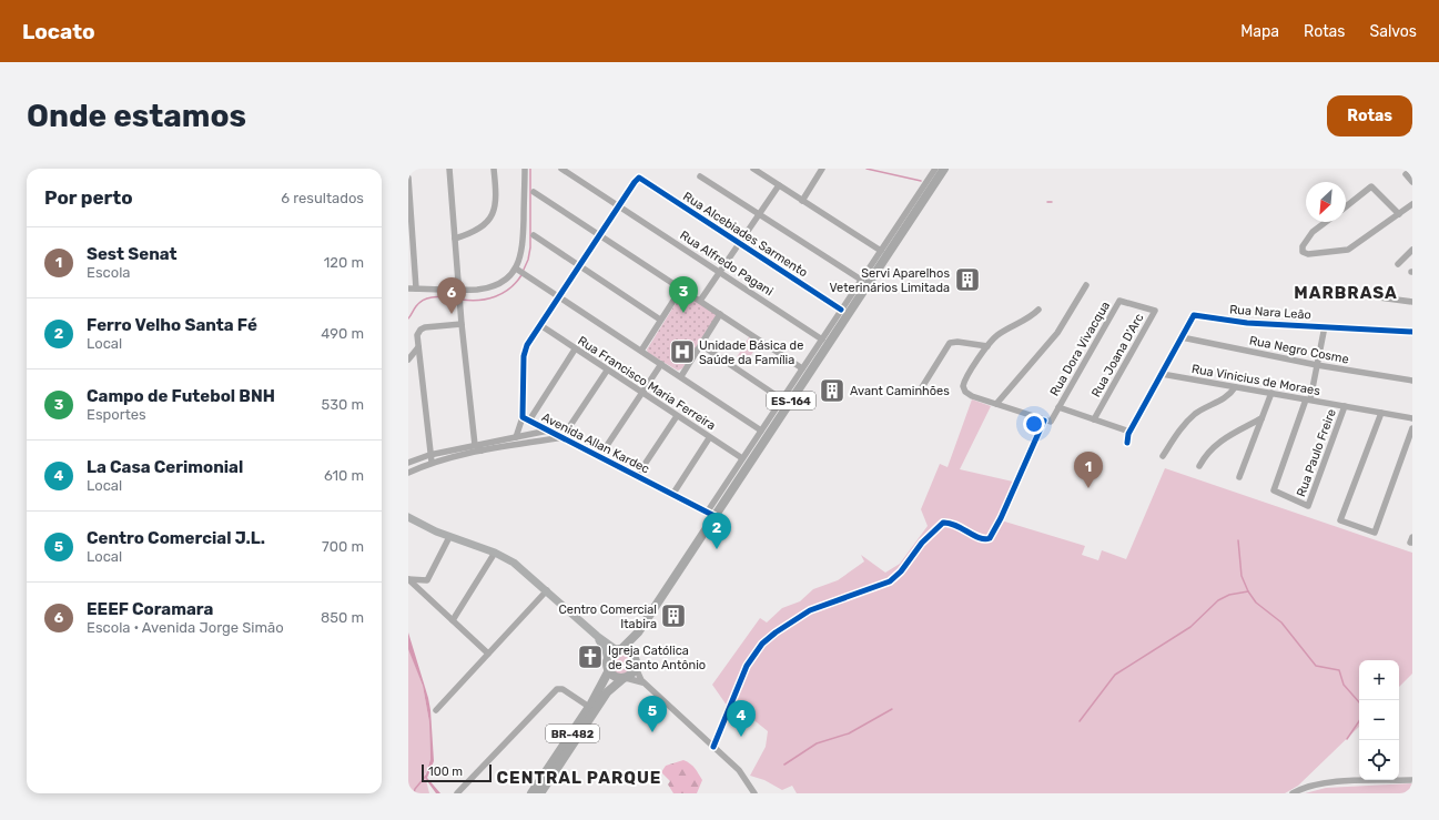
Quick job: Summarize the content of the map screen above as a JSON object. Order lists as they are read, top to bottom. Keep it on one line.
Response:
{"streets":{"highway":["ES-164","BR-482"],"street":["Rua Alcebiades Sarmento","Rua Alfredo Pagani","Rua Nara Leão","Rua Dora Vivacqua","Rua Negro Cosme","Rua Joana D'Arc","Rua Vinicius de Moraes","Rua Francisco Maria Ferreira","Avenida Allan Kardec","Rua Paulo Freire"]},"crossings":[["Rua Alcebiades Sarmento","Avenida Allan Kardec"],["Rua Alfredo Pagani","Avenida Allan Kardec"],["Rua Nara Leão","Rua Negro Cosme"],["Rua Nara Leão","Rua Vinicius de Moraes"],["Rua Dora Vivacqua","Rua Joana D'Arc"],["Rua Vinicius de Moraes","Rua Paulo Freire"],["Rua Francisco Maria Ferreira","Avenida Allan Kardec"],["ES-164","Avenida Allan Kardec"]],"districts":["MARBRASA","CENTRAL PARQUE"],"places":{"building":["Servi Aparelhos Veterinários Limitada","Avant Caminhões","Centro Comercial Itabira"],"hospital":["Unidade Básica de Saúde da Família"],"church":["Igreja Católica de Santo Antônio"]},"scale_bar":"100 m","north":"bottom left","page":{"header":"Locato","nav":["Mapa","Rotas","Salvos"],"buttons":"Rotas","title":"Onde estamos","heading":["Por perto","6 resultados"],"list":[{"mark":"1","name":"Sest Senat","note":"Escola","value":"120 m"},{"mark":"2","name":"Ferro Velho Santa Fé","note":"Local","value":"490 m"},{"mark":"3","name":"Campo de Futebol BNH","note":"Esportes","value":"530 m"},{"mark":"4","name":"La Casa Cerimonial","note":"Local","value":"610 m"},{"mark":"5","name":"Centro Comercial J.L.","note":"Local","value":"700 m"},{"mark":"6","name":"EEEF Coramara","note":"Escola · Avenida Jorge Simão","value":"850 m"}],"pins":["3","6","1","2","5","4"],"map_buttons":["+","−"],"scale":"100 m"}}
